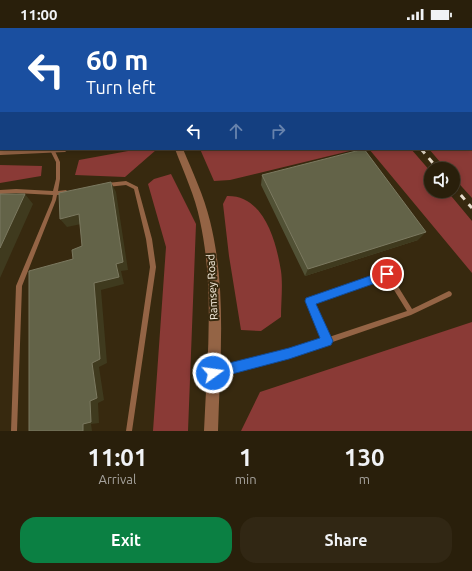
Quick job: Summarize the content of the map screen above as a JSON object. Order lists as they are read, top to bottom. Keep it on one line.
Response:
{"streets":{"street":["Ramsey Road"]},"page":{"status":"11:00","turn":["60 m","Turn left"],"eta":["11:01","Arrival","1","min","130","m"],"buttons":["Exit","Share"]}}
